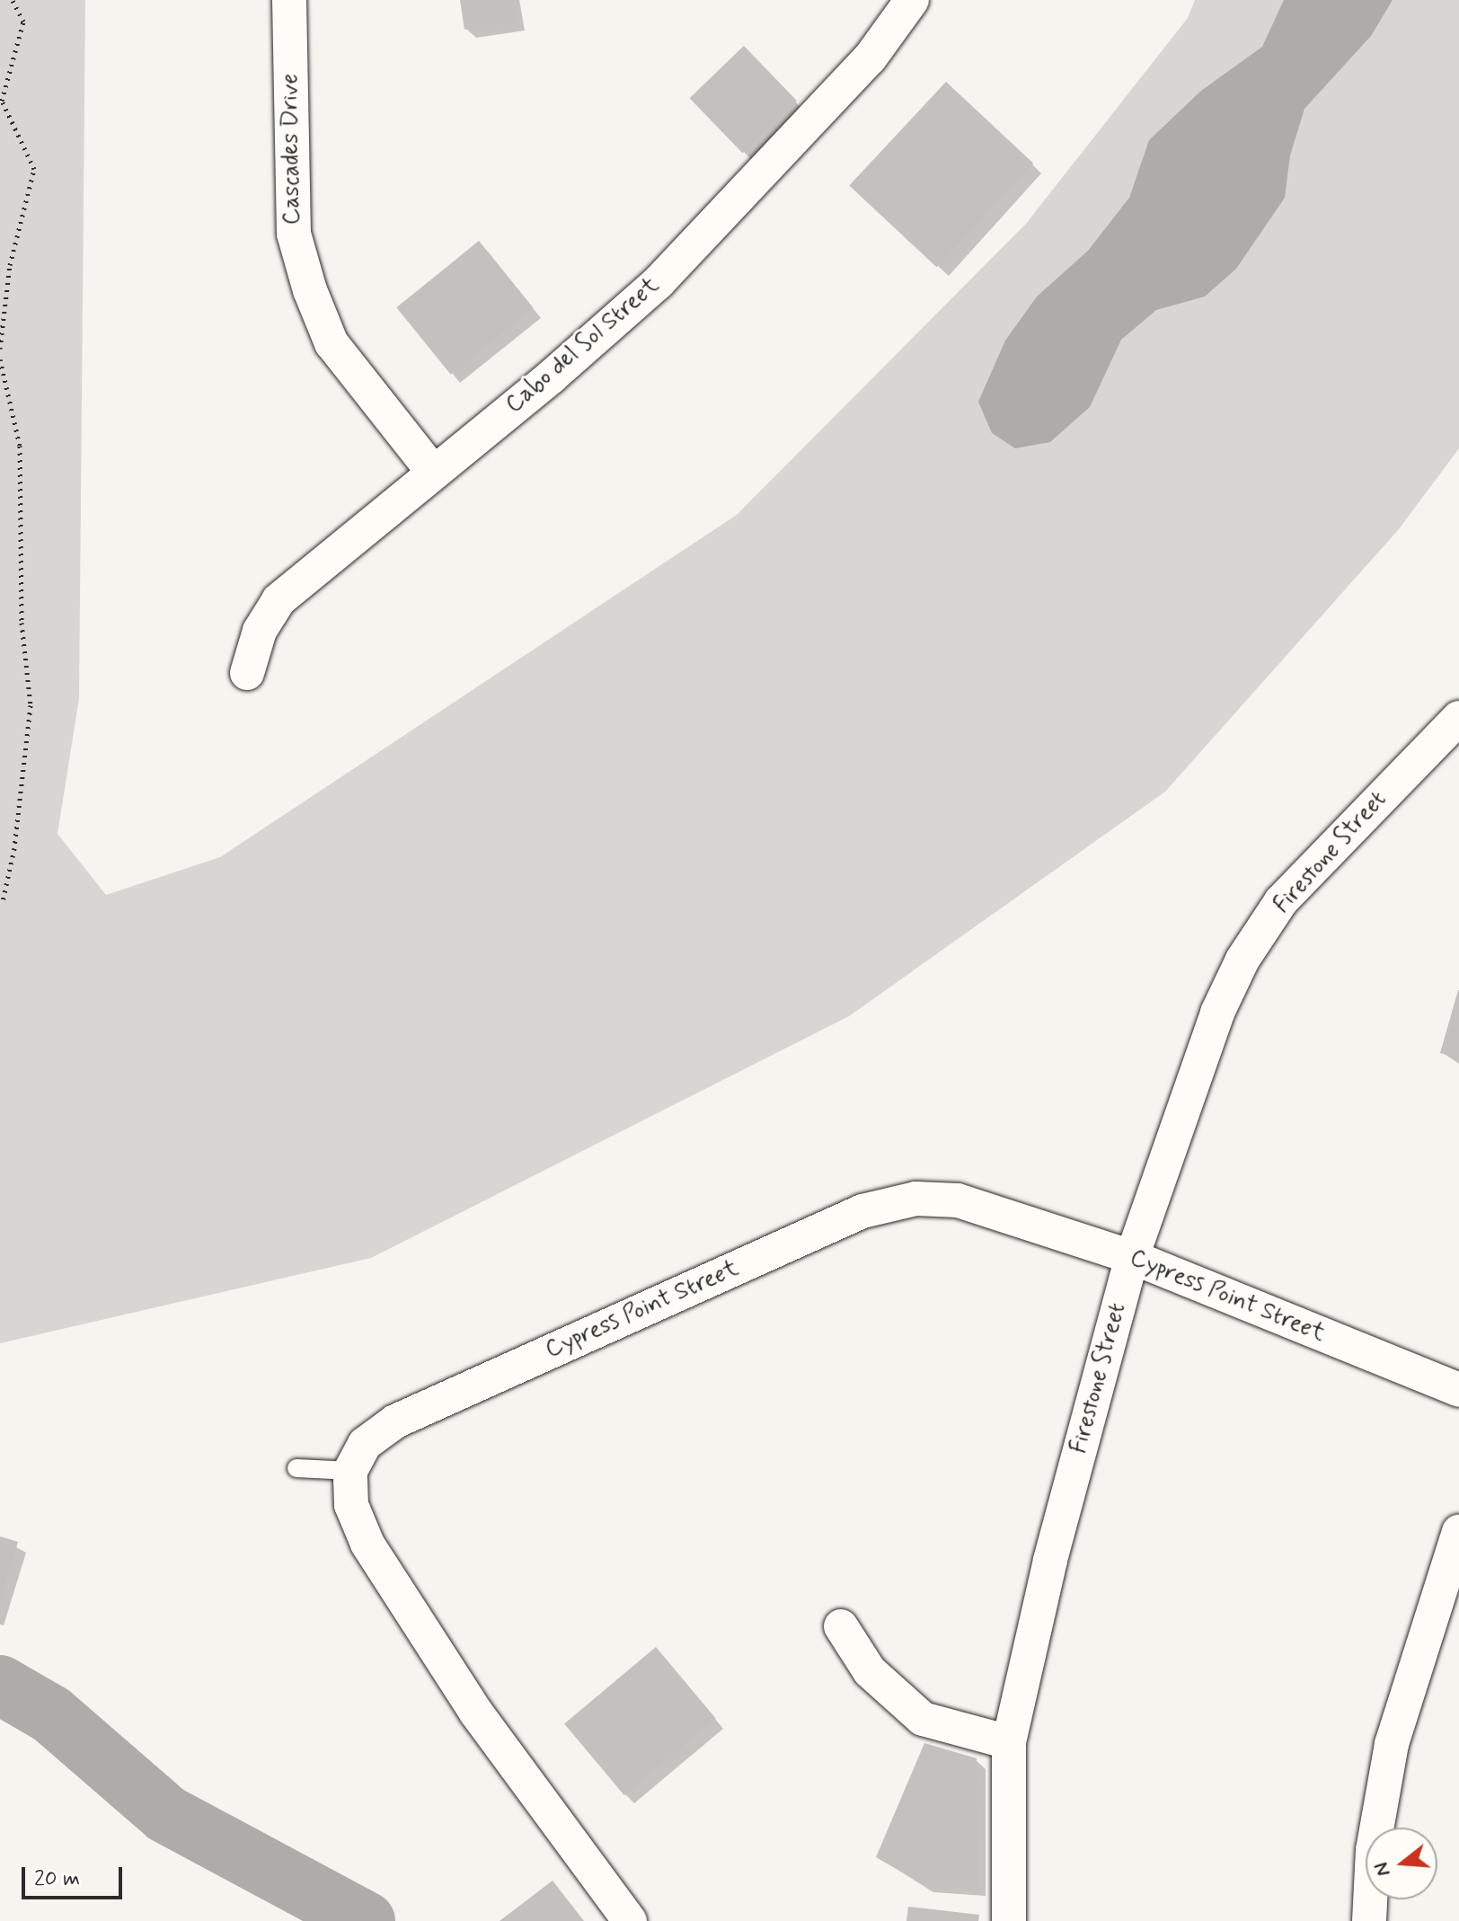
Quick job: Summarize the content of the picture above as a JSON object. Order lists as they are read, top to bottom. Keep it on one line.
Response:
{"streets":{"street":["Cascades Drive","Cabo del Sol Street","Firestone Street","Cypress Point Street"]},"crossings":[["Cascades Drive","Cabo del Sol Street"],["Firestone Street","Cypress Point Street"]],"scale_bar":"20 m","north":"left"}
